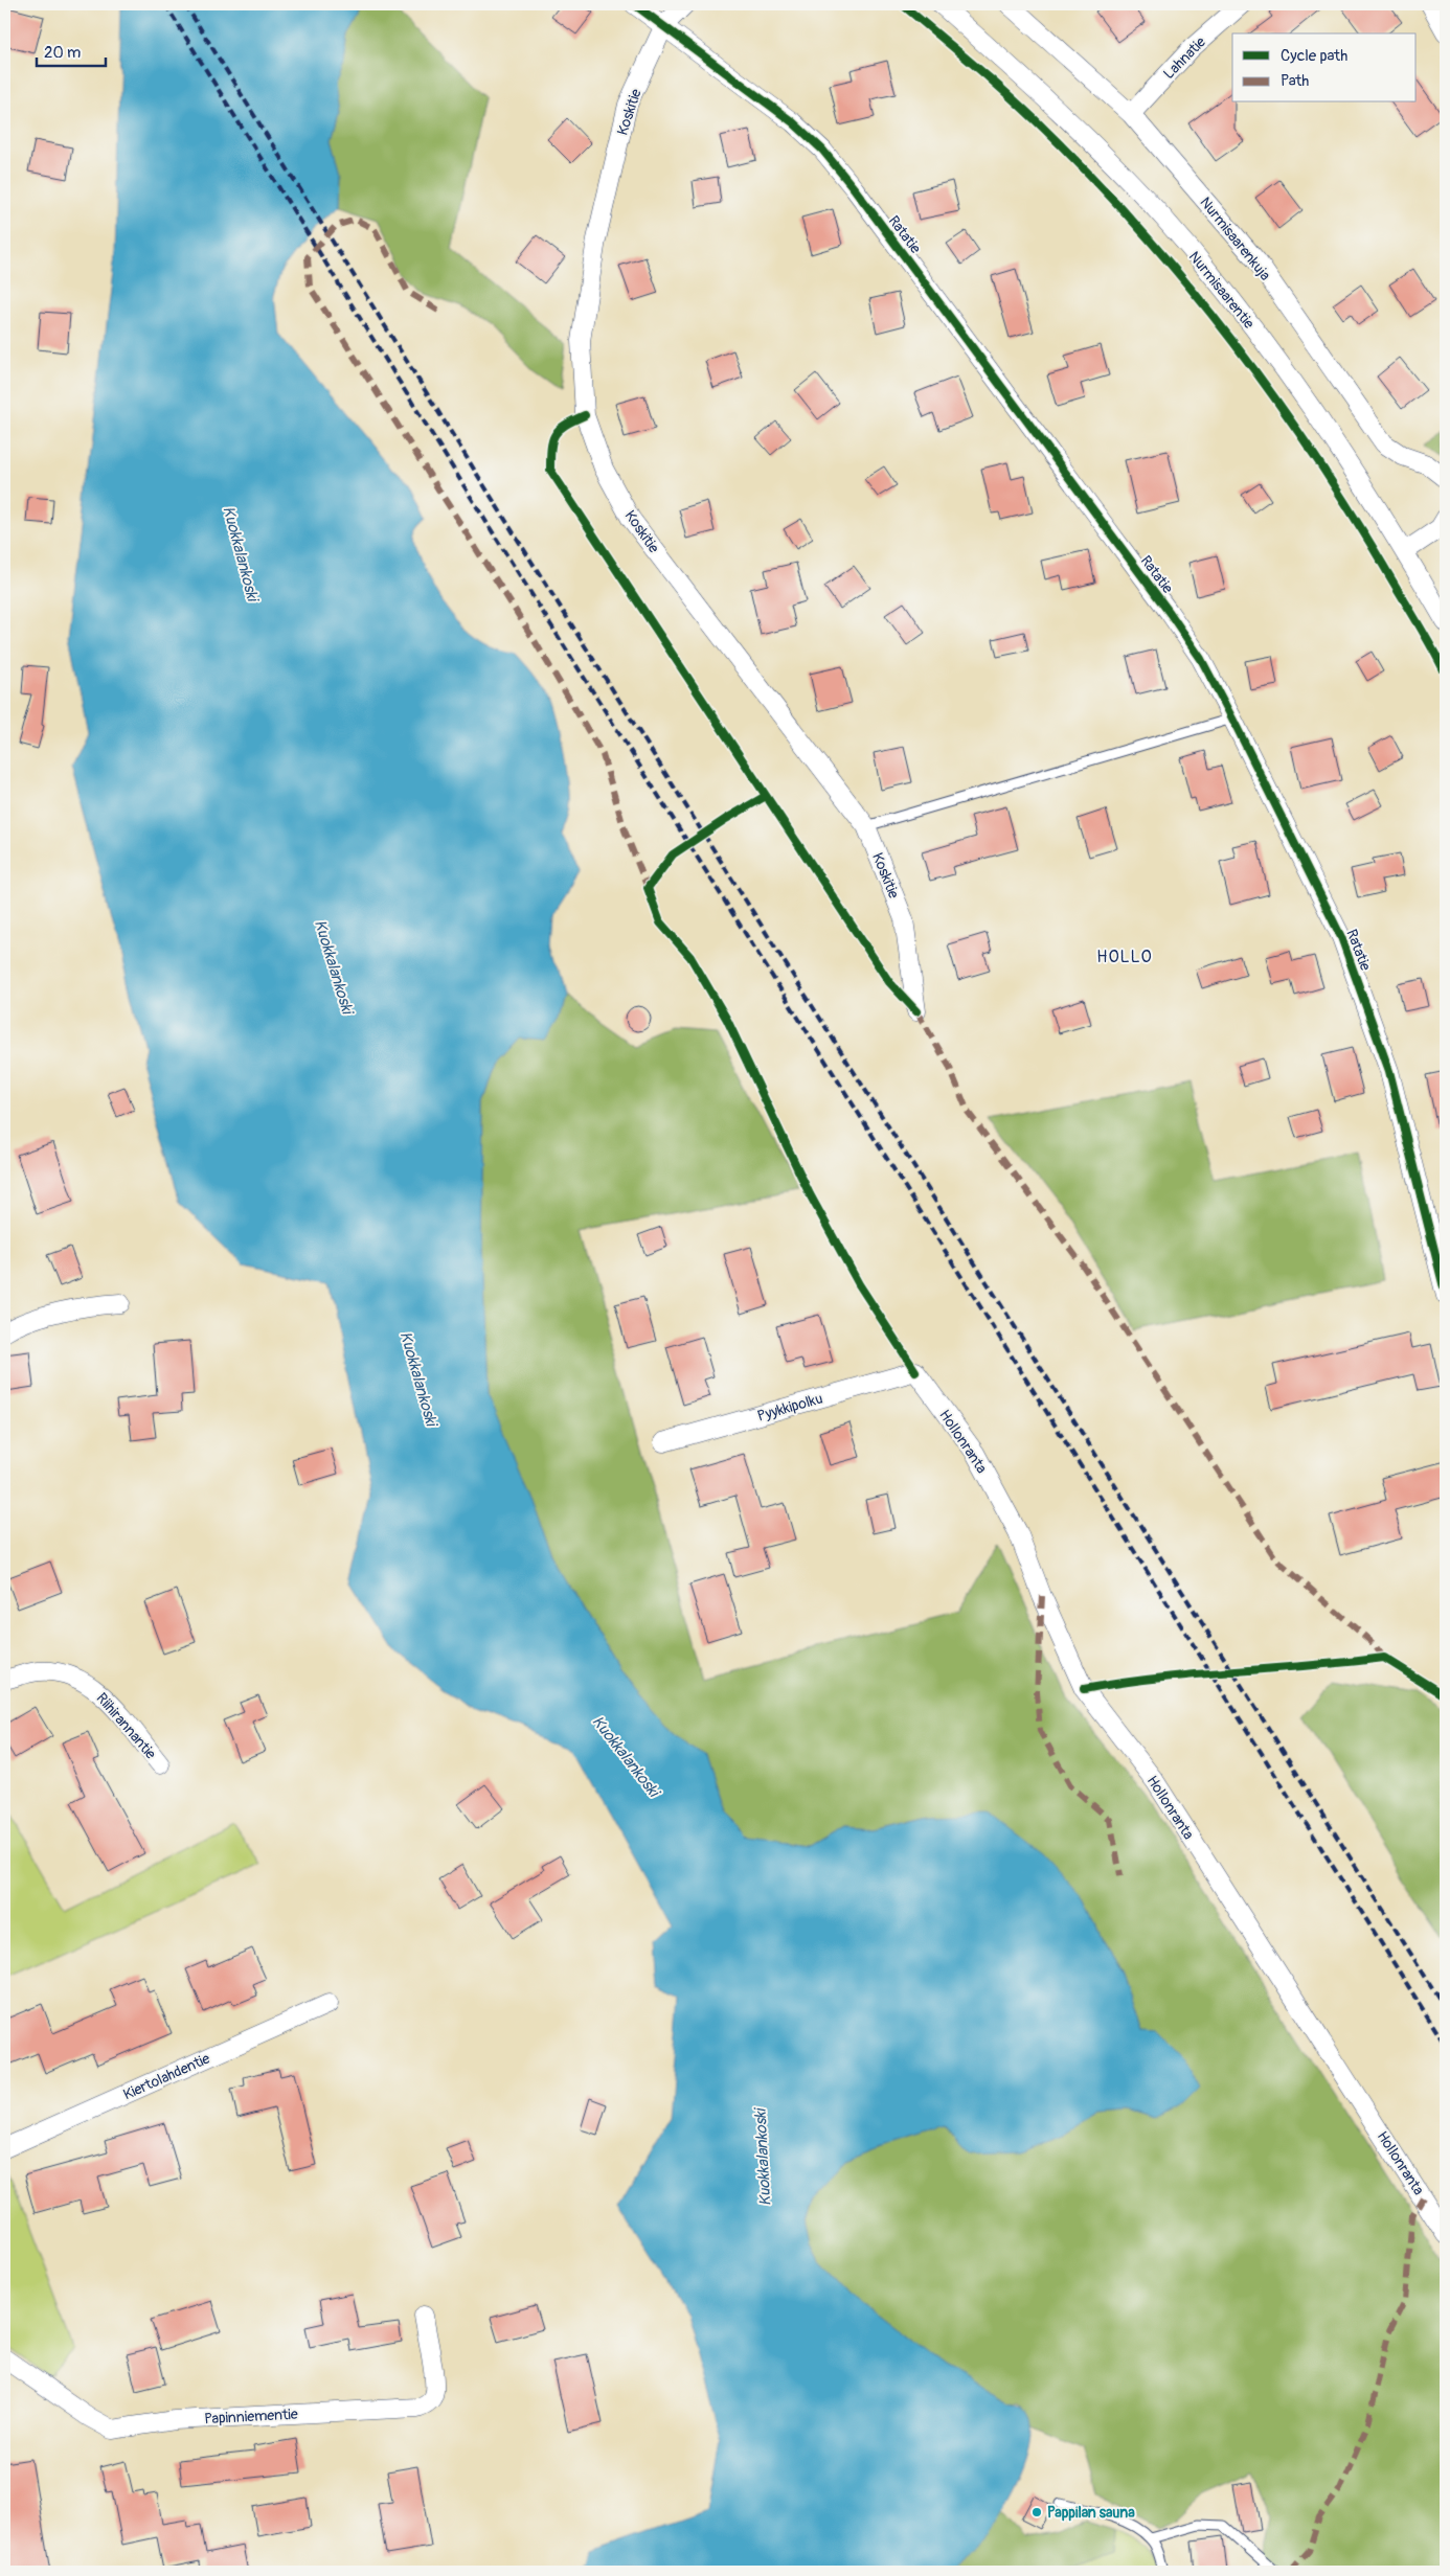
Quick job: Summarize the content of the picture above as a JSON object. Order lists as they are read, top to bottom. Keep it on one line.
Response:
{"streets":{"street":["Lahnatie","Koskitie","Ratatie","Nurmisaarenkuja","Nurmisaarentie","Pyykkipolku","Hollonranta","Riihirannantie","Kiertolahdentie","Papinniementie"]},"crossings":[["Lahnatie","Nurmisaarenkuja"],["Koskitie","Ratatie"],["Pyykkipolku","Hollonranta"]],"districts":["HOLLO"],"water":["Kuokkalankoski"],"places":["Pappilan sauna"],"legend":["Cycle path","Path"],"scale_bar":"20 m"}
